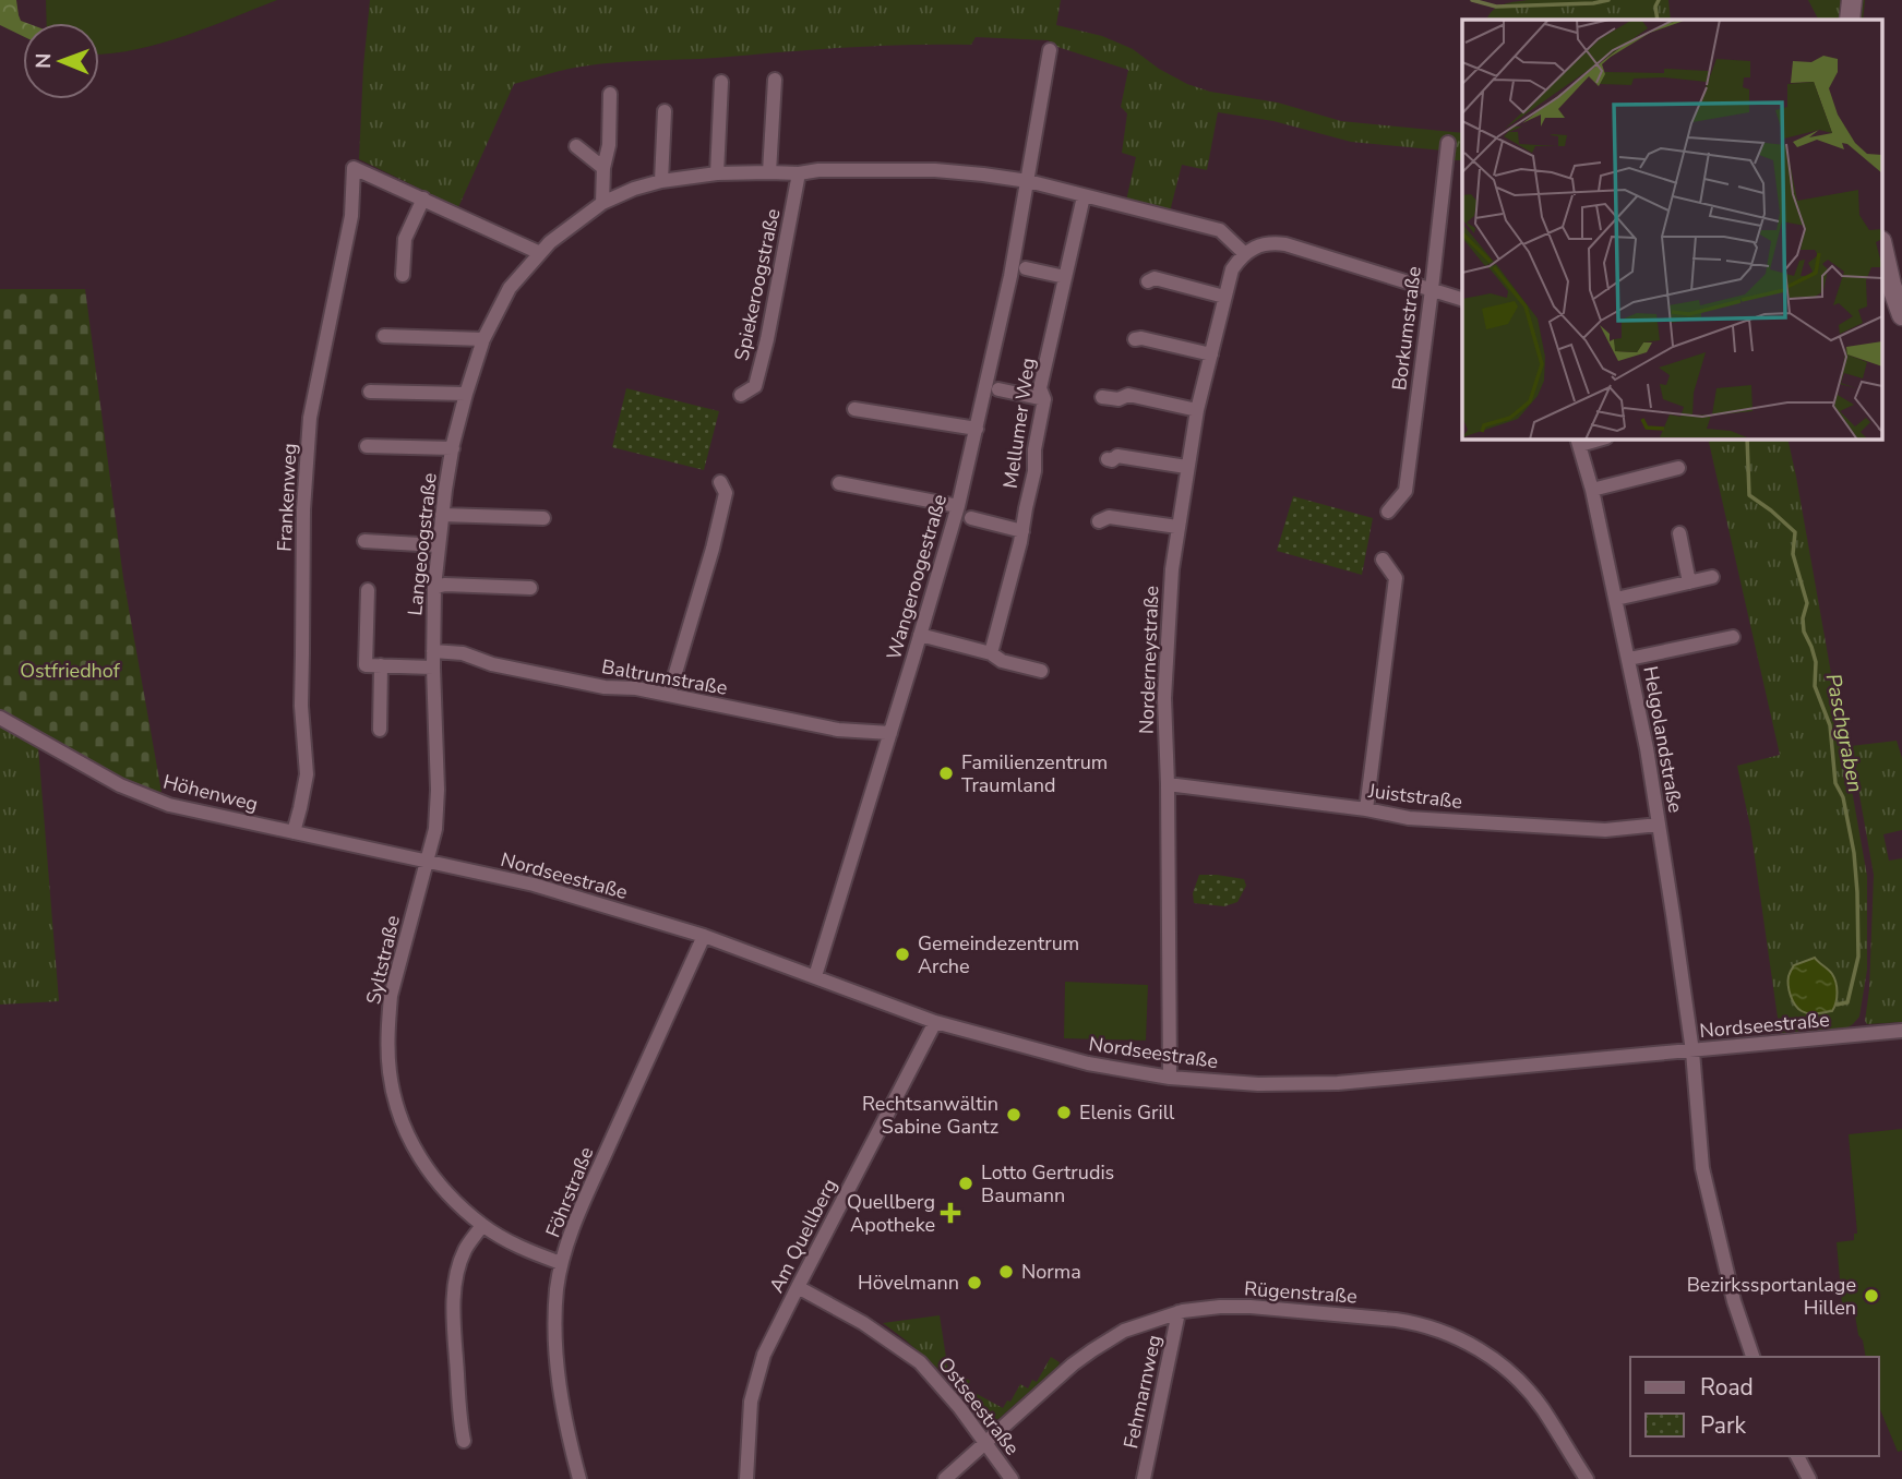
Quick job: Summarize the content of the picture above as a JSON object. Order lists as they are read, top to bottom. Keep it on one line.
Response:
{"streets":{"street":["Spiekeroogstraße","Borkumstraße","Mellumer Weg","Frankenweg","Langeoogstraße","Wangeroogestraße","Norderneystraße","Baltrumstraße","Helgolandstraße","Höhenweg","Juiststraße","Nordseestraße","Syltstraße","Föhrstraße","Am Quellberg","Rügenstraße","Fehmarnweg","Ostseestraße"]},"crossings":[["Spiekeroogstraße","Langeoogstraße"],["Frankenweg","Höhenweg"],["Langeoogstraße","Wangeroogestraße"],["Langeoogstraße","Baltrumstraße"],["Langeoogstraße","Höhenweg"],["Langeoogstraße","Nordseestraße"],["Langeoogstraße","Syltstraße"],["Wangeroogestraße","Baltrumstraße"],["Wangeroogestraße","Nordseestraße"],["Norderneystraße","Juiststraße"],["Norderneystraße","Nordseestraße"],["Helgolandstraße","Juiststraße"],["Helgolandstraße","Nordseestraße"],["Höhenweg","Nordseestraße"],["Höhenweg","Syltstraße"],["Nordseestraße","Syltstraße"],["Nordseestraße","Föhrstraße"],["Nordseestraße","Am Quellberg"],["Syltstraße","Föhrstraße"],["Am Quellberg","Ostseestraße"],["Rügenstraße","Fehmarnweg"],["Rügenstraße","Ostseestraße"]],"water":["Paschgraben"],"parks":["Ostfriedhof"],"places":{"other":["Familienzentrum Traumland","Gemeindezentrum Arche","Elenis Grill","Rechtsanwältin Sabine Gantz","Lotto Gertrudis Baumann","Norma","Hövelmann","Bezirkssportanlage Hillen"],"health":["Quellberg Apotheke"]},"legend":["Road","Park"],"north":"left"}
